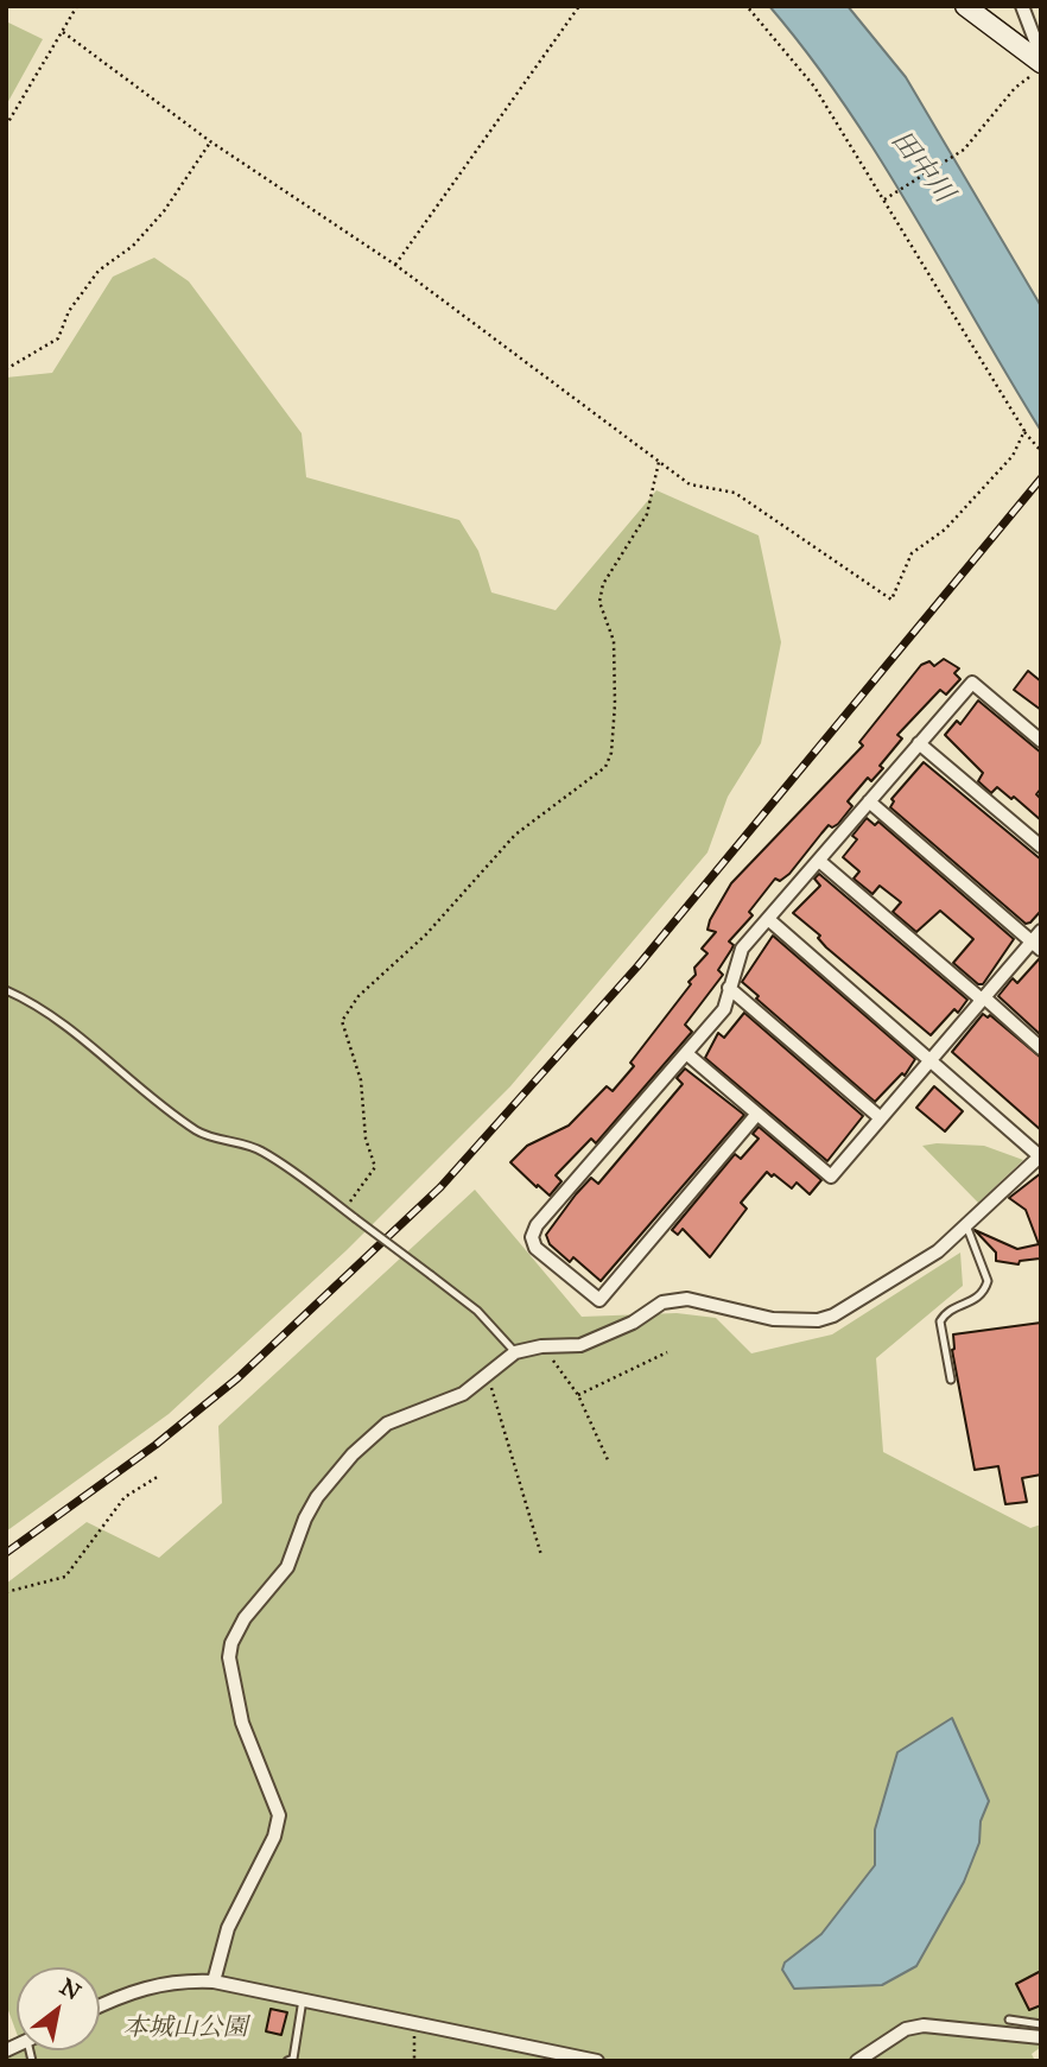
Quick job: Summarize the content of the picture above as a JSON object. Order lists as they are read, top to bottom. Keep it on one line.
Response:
{"water":["田中川"],"parks":["本城山公園"],"north":"top right"}
